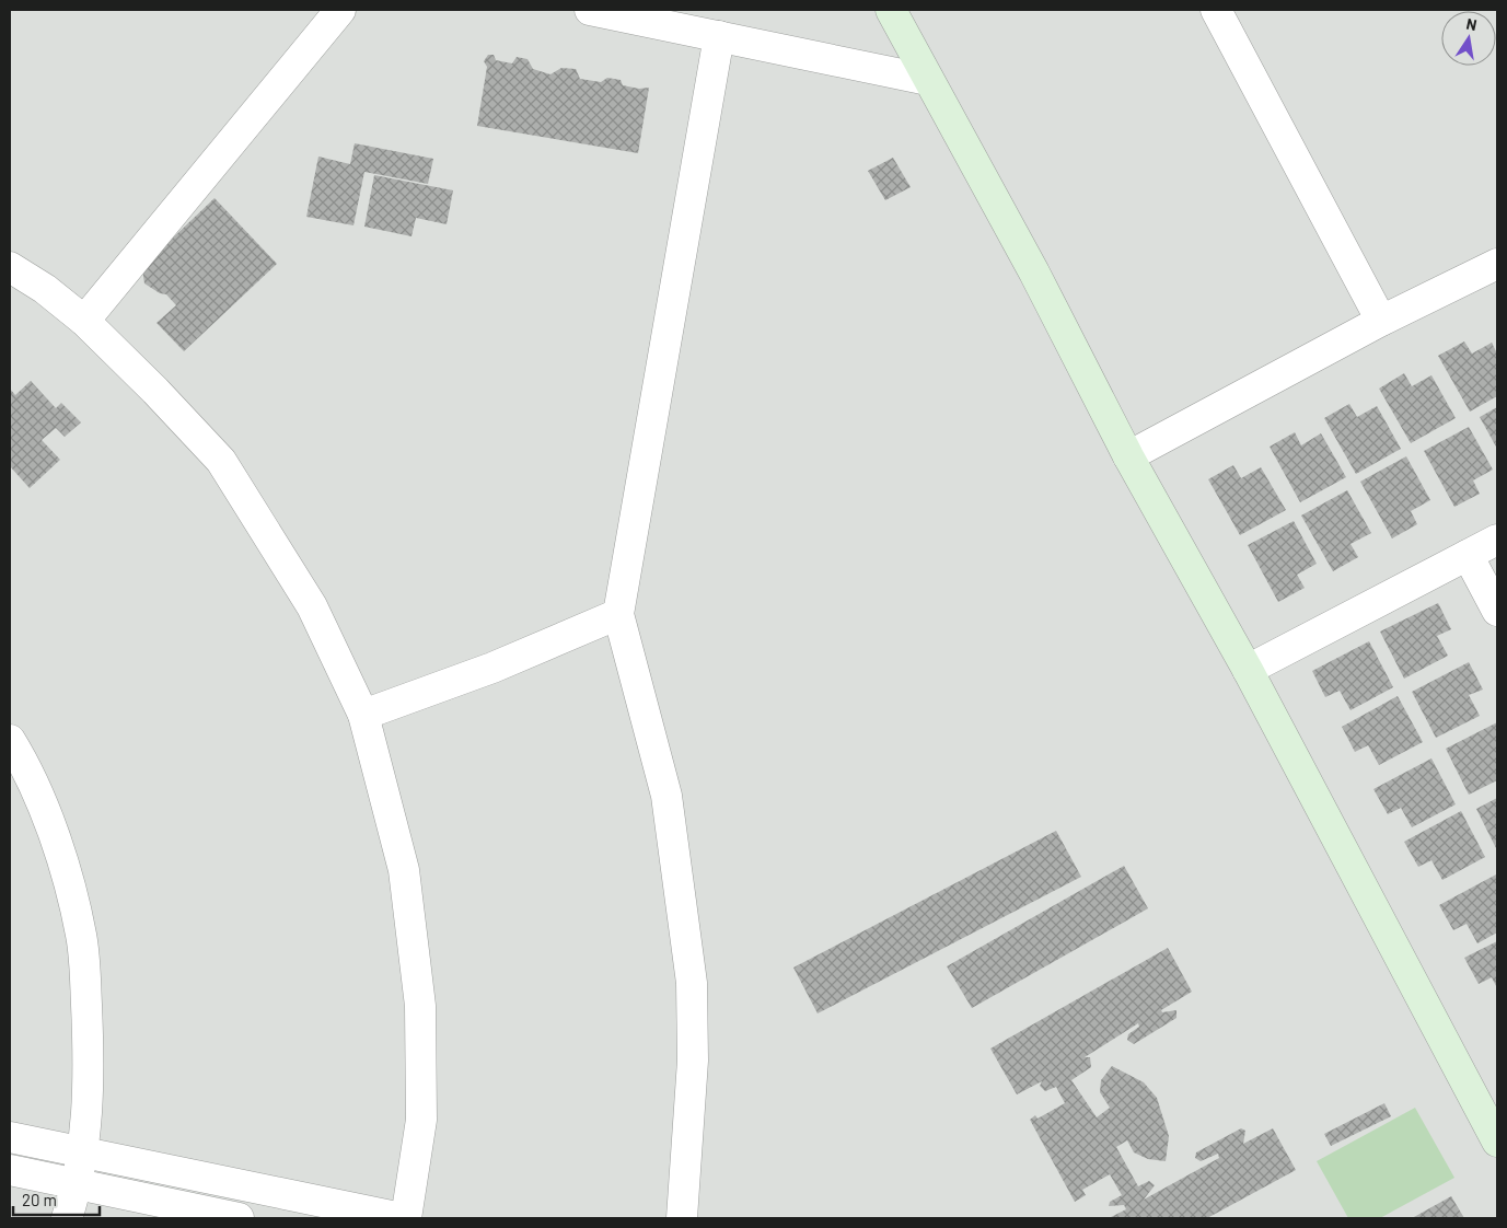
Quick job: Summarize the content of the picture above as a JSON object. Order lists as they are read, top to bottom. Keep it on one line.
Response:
{"scale_bar":"20 m","north":"top"}
